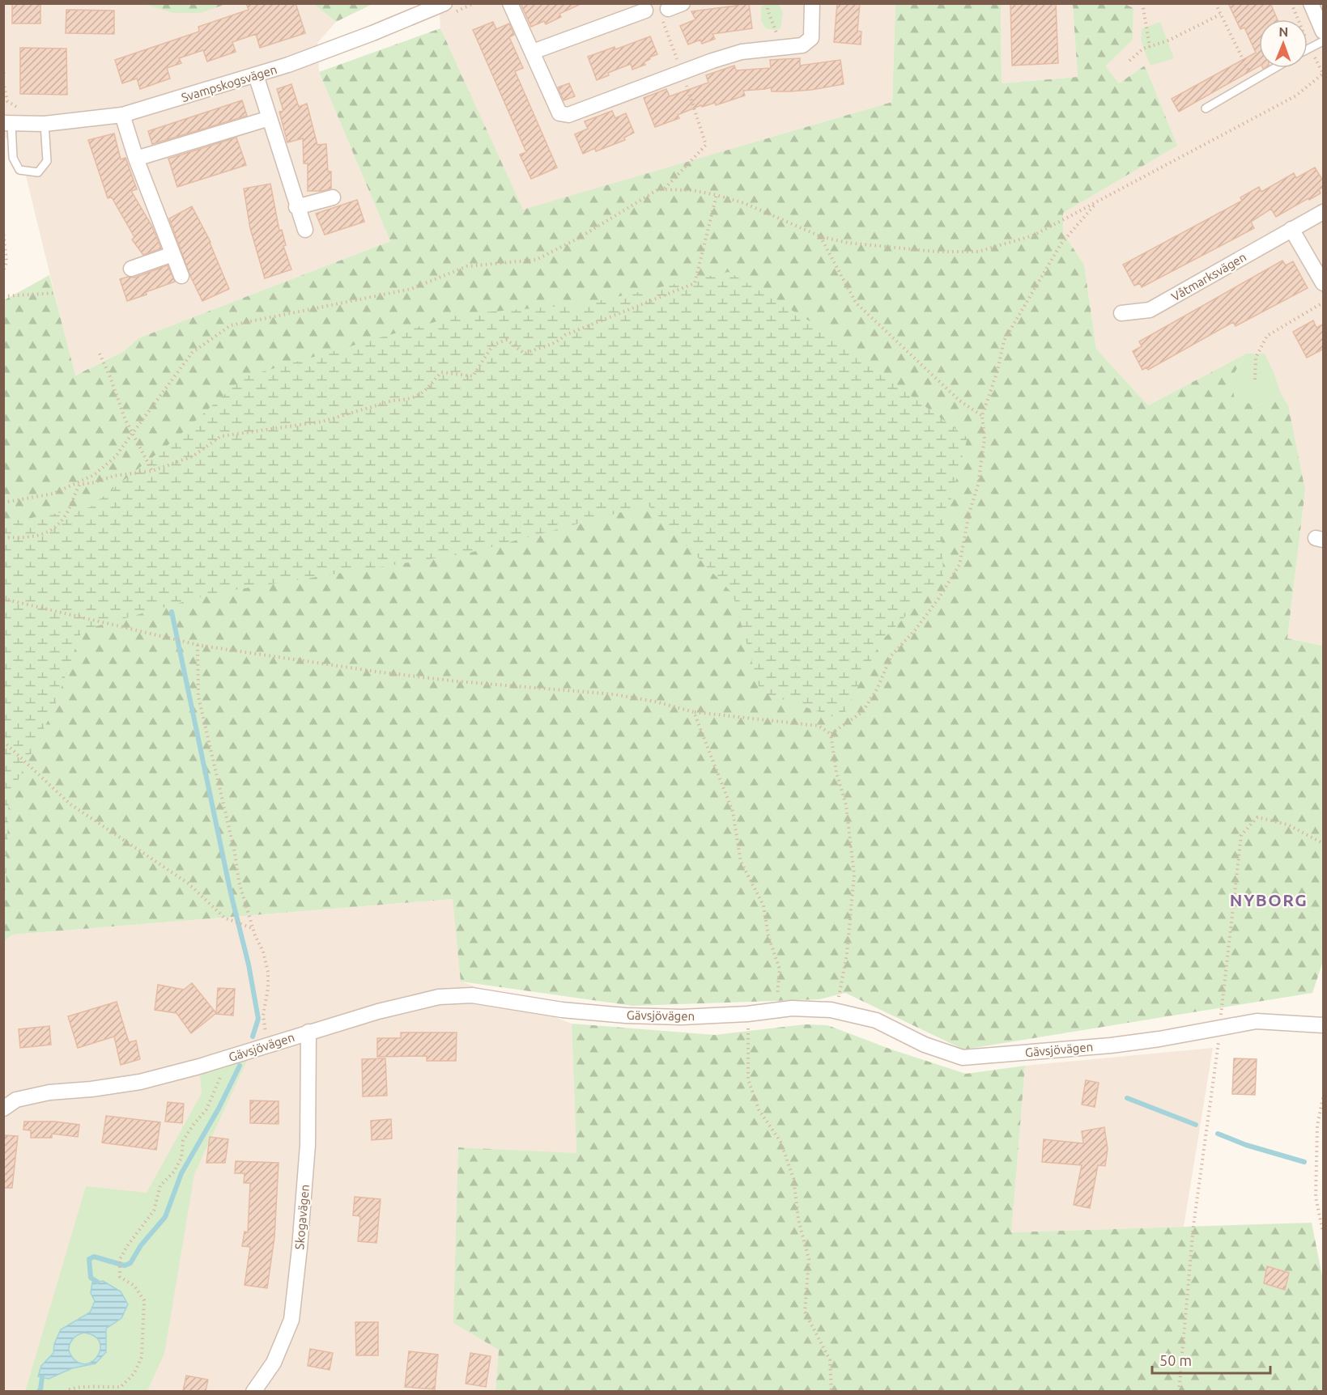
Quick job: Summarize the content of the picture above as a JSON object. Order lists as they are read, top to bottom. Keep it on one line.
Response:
{"streets":{"street":["Svampskogsvägen","Våtmarksvägen","Gävsjövägen","Skogavägen"]},"crossings":[["Gävsjövägen","Skogavägen"]],"districts":["NYBORG"],"scale_bar":"50 m","north":"top"}
